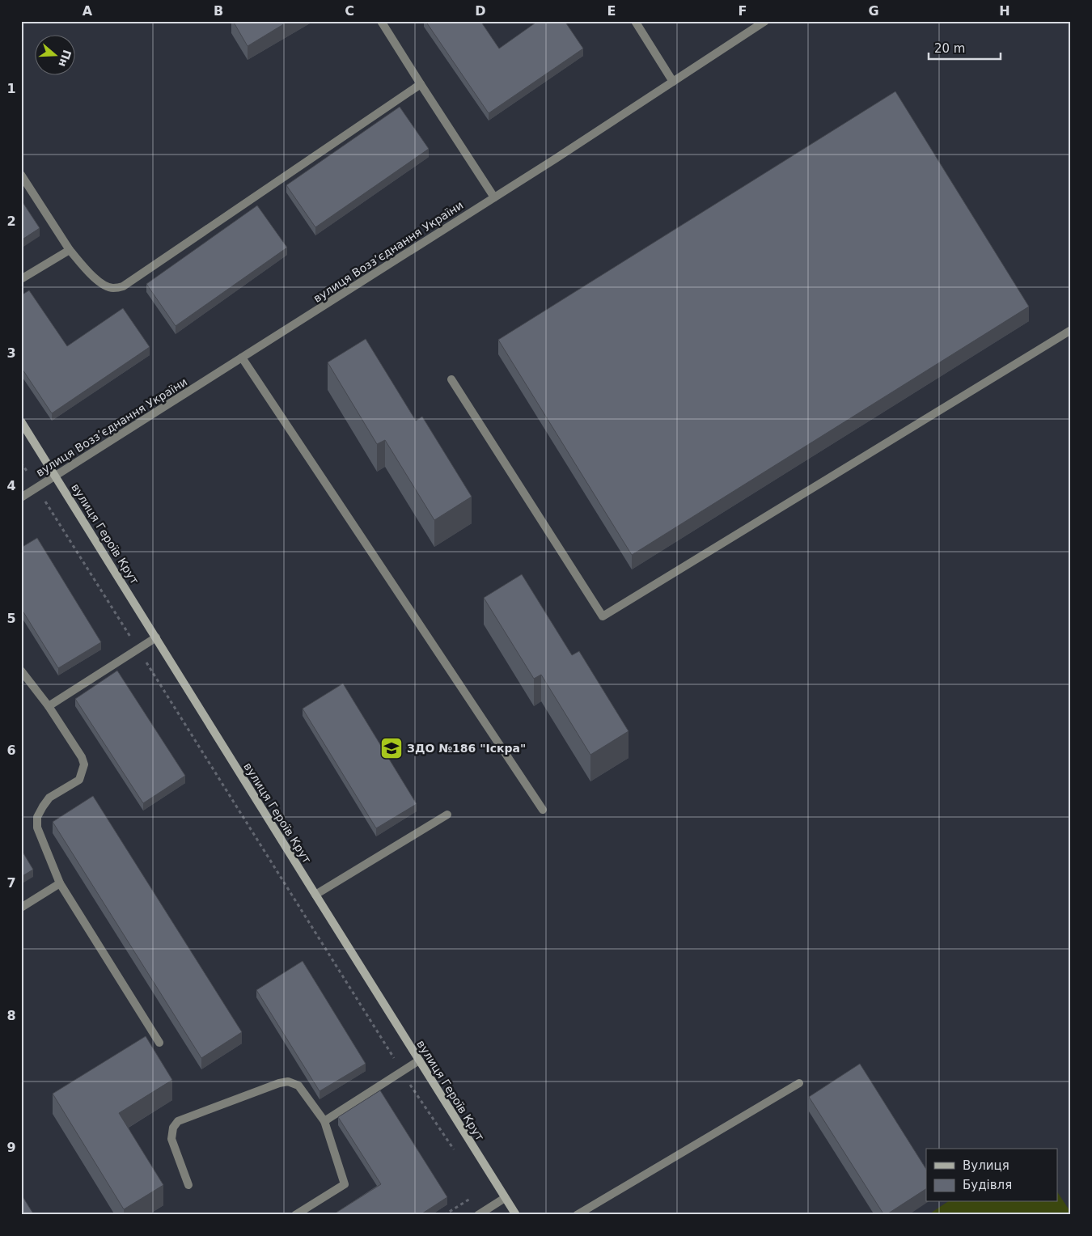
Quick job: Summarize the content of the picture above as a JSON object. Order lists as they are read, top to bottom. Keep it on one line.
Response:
{"streets":{"street":["вулиця Воззʼєднання України","вулиця Героїв Крут"]},"crossings":[["вулиця Воззʼєднання України","вулиця Героїв Крут"]],"places":{"school or university":["ЗДО №186 \"Іскра\""]},"legend":["Вулиця","Будівля"],"scale_bar":"20 m","north":"right","grid":{"columns":["A","B","C","D","E","F","G","H"],"rows":["1","2","3","4","5","6","7","8","9"]}}
